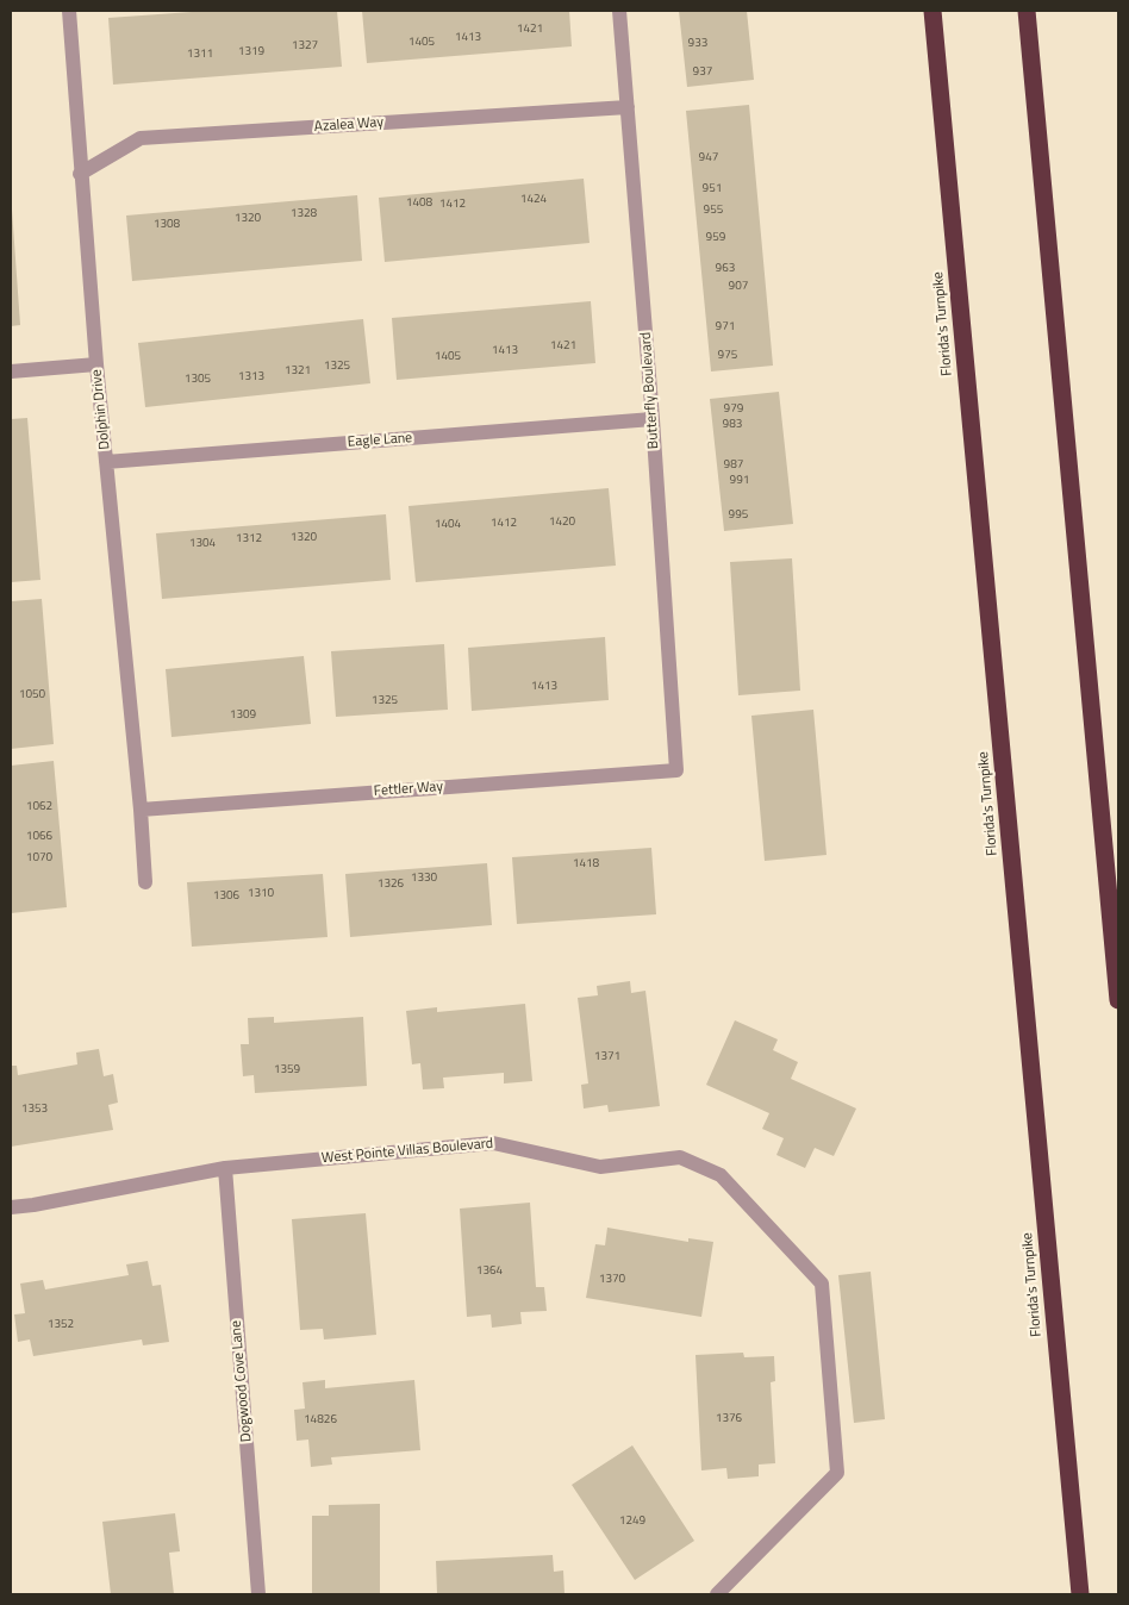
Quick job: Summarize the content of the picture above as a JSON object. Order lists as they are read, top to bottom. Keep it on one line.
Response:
{"streets":{"highway":["Florida's Turnpike"],"lane":["Azalea Way","Butterfly Boulevard","Dolphin Drive","Eagle Lane","Fettler Way","West Pointe Villas Boulevard","Dogwood Cove Lane"]},"crossings":[["Azalea Way","Butterfly Boulevard"],["Azalea Way","Dolphin Drive"],["Butterfly Boulevard","Eagle Lane"],["Butterfly Boulevard","Fettler Way"],["Dolphin Drive","Eagle Lane"],["Dolphin Drive","Fettler Way"],["West Pointe Villas Boulevard","Dogwood Cove Lane"]],"house_numbers":["1421","1413","1405","933","1327","1319","1311","937","947","951","1424","1408","1412","955","1328","1320","1308","959","963","907","971","1421","1413","975","1405","1325","1321","1313","1305","979","983","987","991","995","1420","1412","1404","1320","1312","1304","1413","1050","1325","1309","1062","1066","1070","1418","1330","1326","1310","1306","1371","1359","1353","1364","1370","1352","1376","14826","1249"]}
